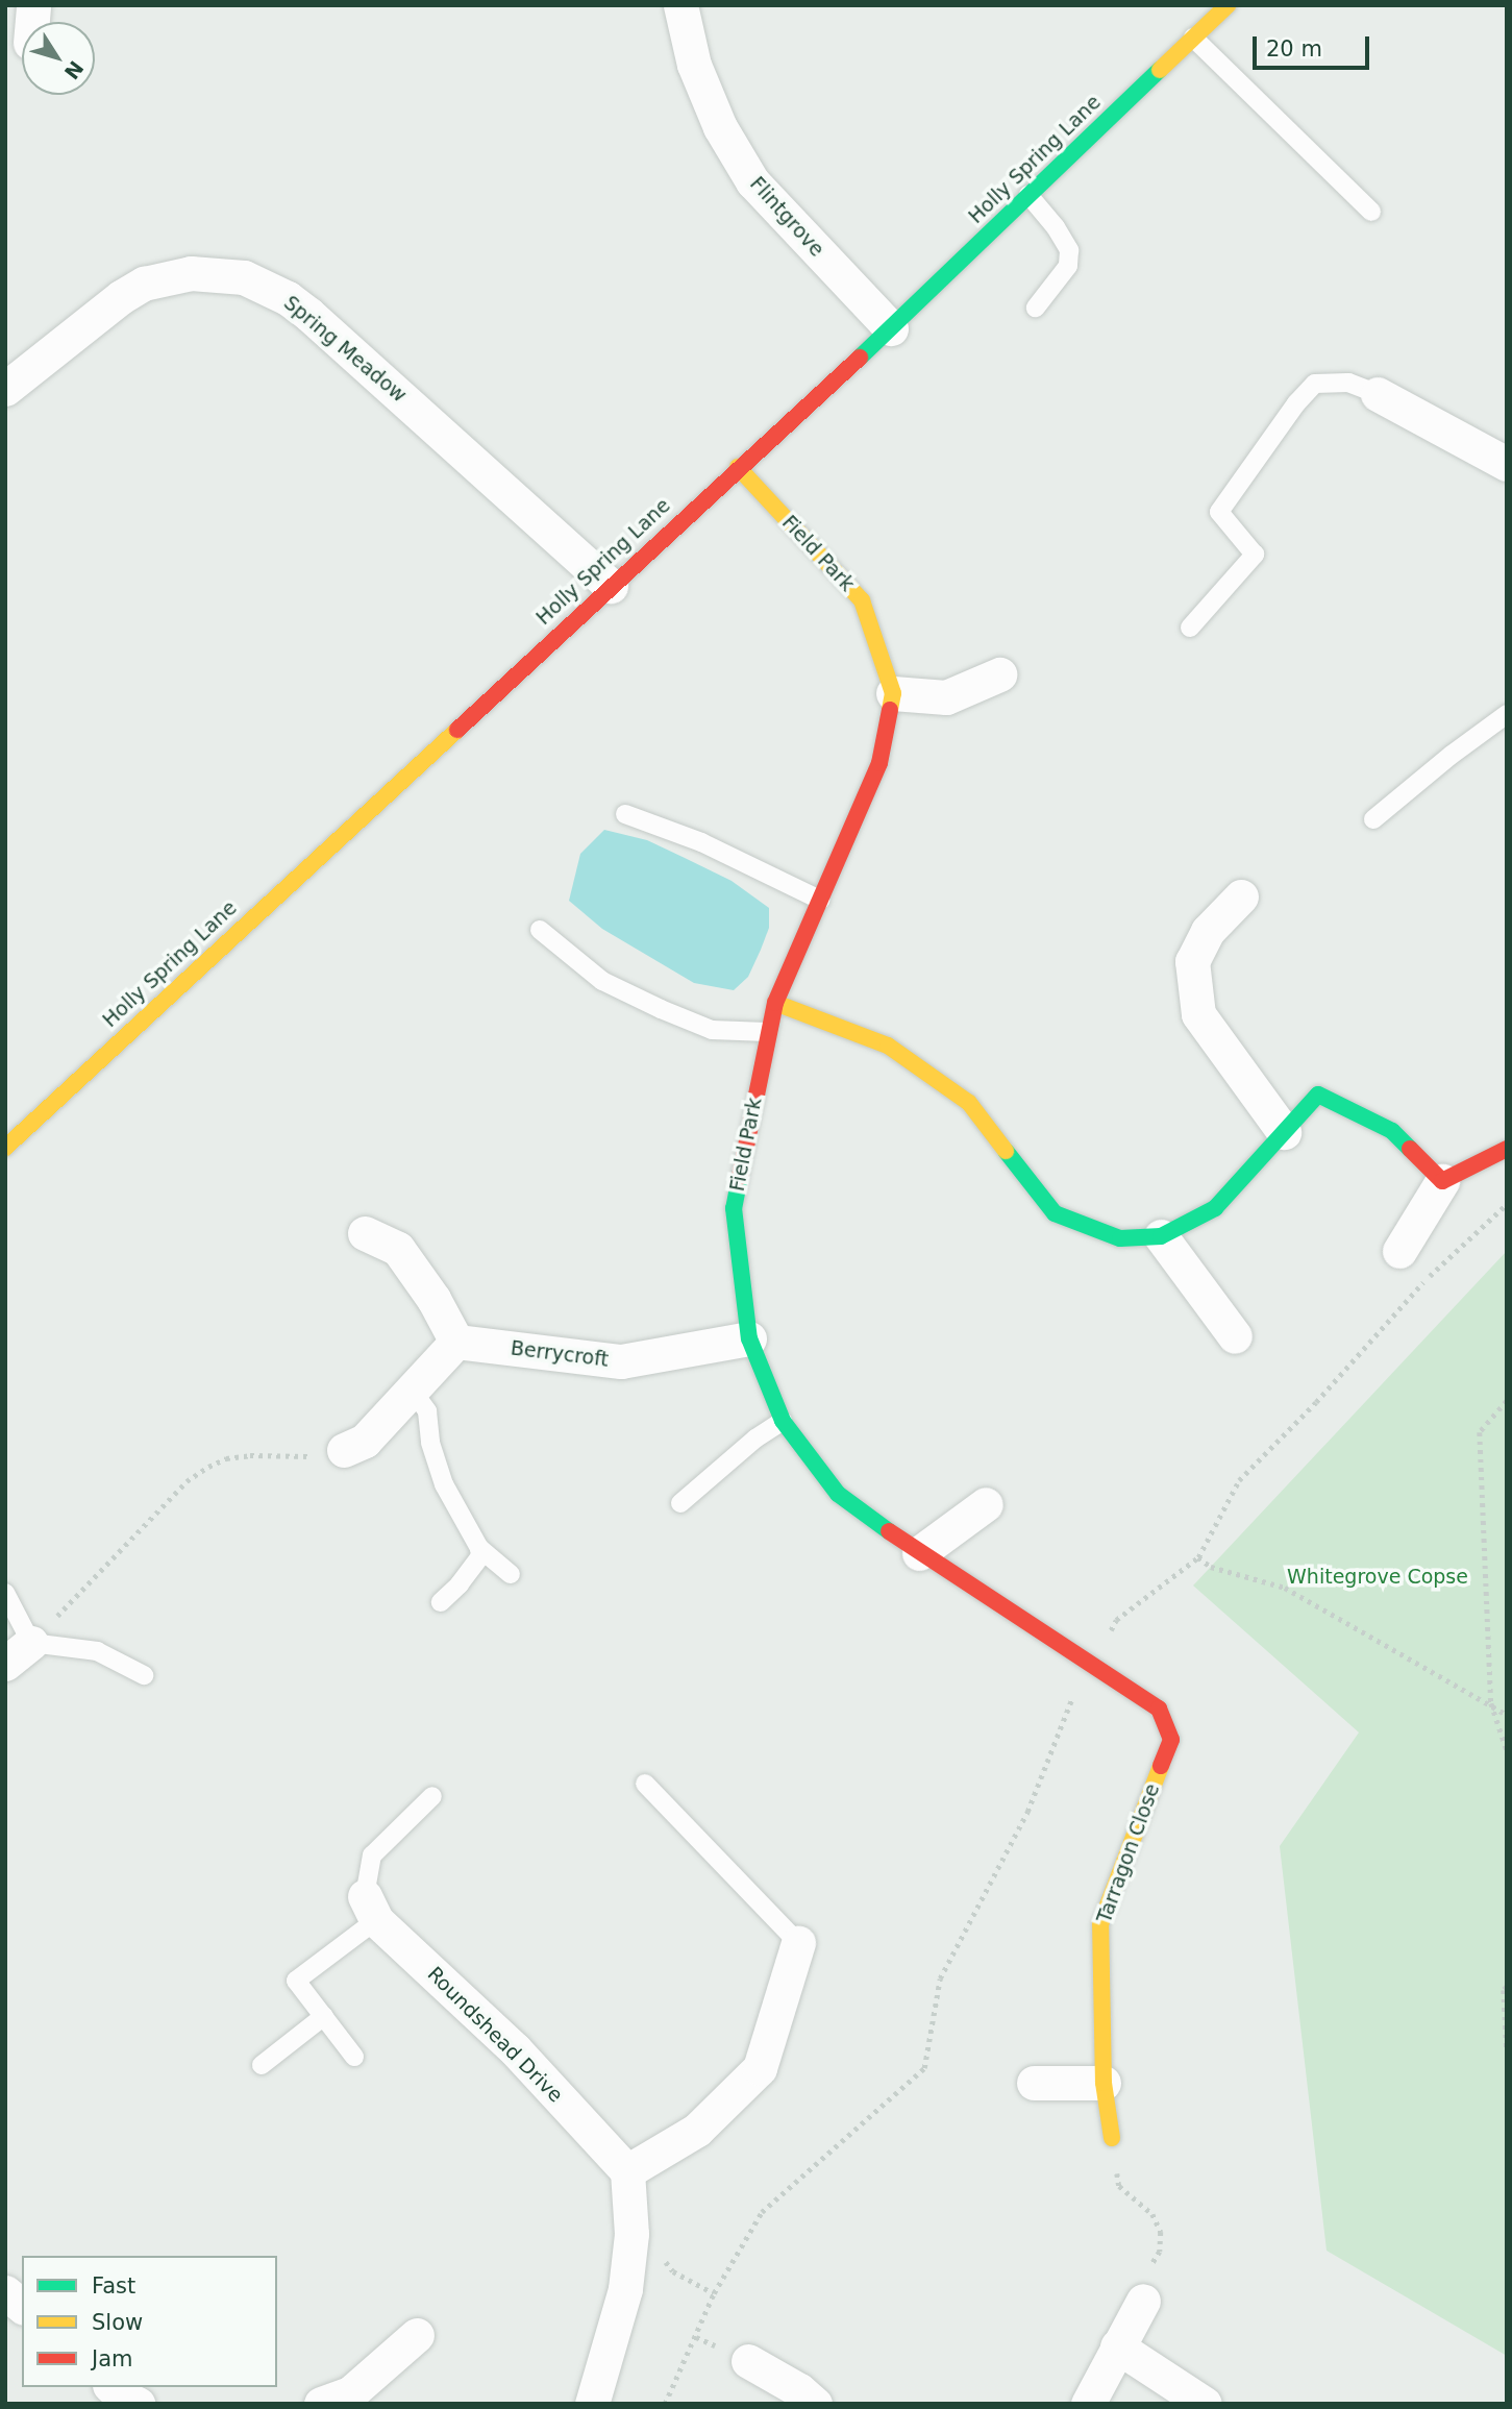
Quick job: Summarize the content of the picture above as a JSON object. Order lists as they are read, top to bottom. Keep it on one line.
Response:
{"streets":{"street":["Holly Spring Lane","Flintgrove","Spring Meadow","Field Park","Berrycroft","Tarragon Close","Roundshead Drive"]},"crossings":[["Holly Spring Lane","Flintgrove"],["Holly Spring Lane","Spring Meadow"],["Holly Spring Lane","Field Park"],["Field Park","Berrycroft"],["Field Park","Tarragon Close"]],"parks":["Whitegrove Copse"],"legend":["Fast","Slow","Jam"],"scale_bar":"20 m","north":"bottom right"}
